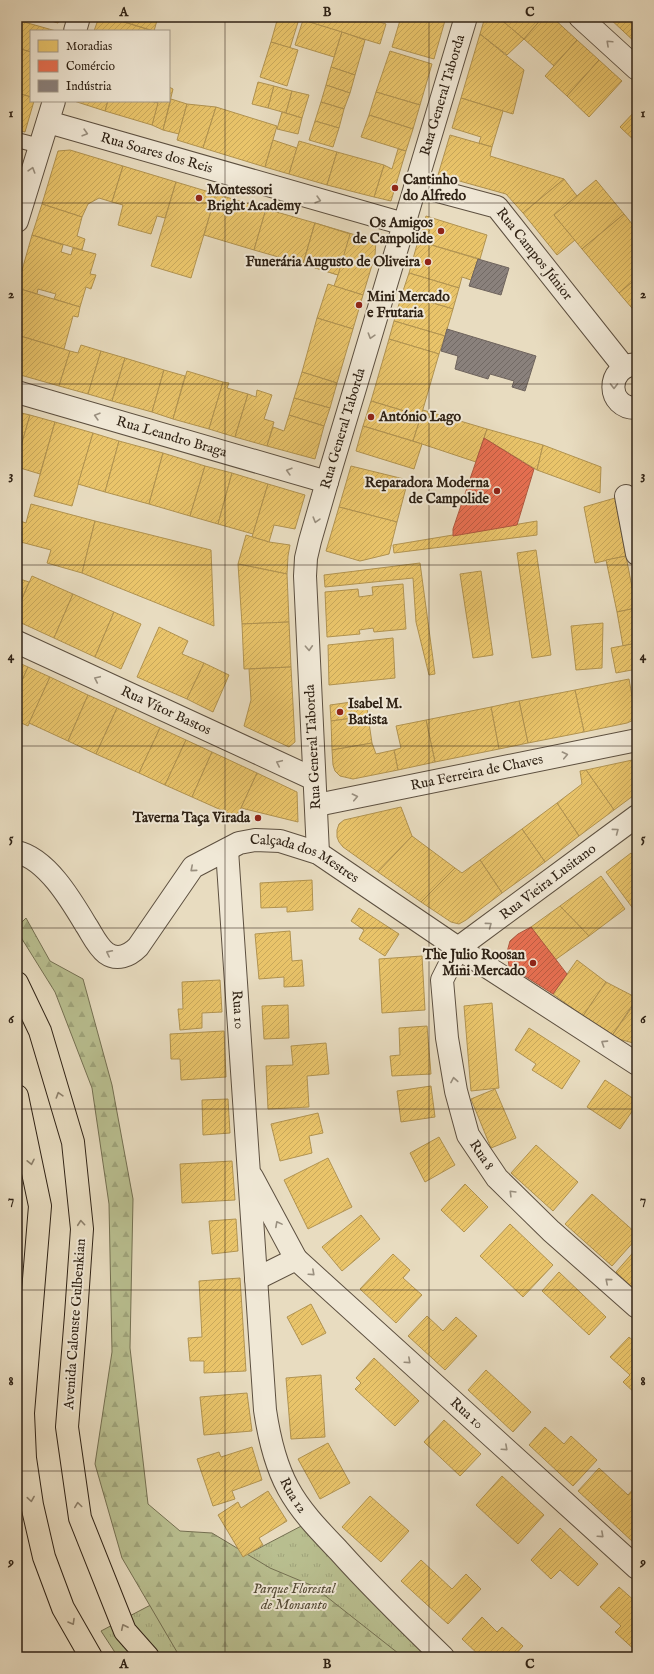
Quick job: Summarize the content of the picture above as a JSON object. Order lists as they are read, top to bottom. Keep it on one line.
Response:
{"streets":{"main road":["Avenida Calouste Gulbenkian"],"street":["Rua General Taborda","Rua Soares dos Reis","Rua Campos Júnior","Rua Leandro Braga","Rua Vítor Bastos","Rua Ferreira de Chaves","Calçada dos Mestres","Rua Vieira Lusitano","Rua 10","Rua 8","Rua 12"]},"crossings":[["Rua General Taborda","Rua Soares dos Reis"],["Rua General Taborda","Rua Campos Júnior"],["Rua General Taborda","Rua Leandro Braga"],["Rua General Taborda","Rua Vítor Bastos"],["Rua General Taborda","Rua Ferreira de Chaves"],["Rua General Taborda","Calçada dos Mestres"],["Calçada dos Mestres","Rua Vieira Lusitano"],["Calçada dos Mestres","Rua 10"],["Calçada dos Mestres","Rua 8"],["Rua Vieira Lusitano","Rua 8"],["Rua 10","Rua 12"]],"one_way":["Rua General Taborda","Rua Soares dos Reis","Rua Leandro Braga","Rua Vítor Bastos","Rua Ferreira de Chaves","Rua Vieira Lusitano","Rua 8"],"parks":["Parque Florestal de Monsanto"],"places":["Cantinho do Alfredo","Montessori Bright Academy","Os Amigos de Campolide","Funerária Augusto de Oliveira","Mini Mercado e Frutaria","António Lago","Reparadora Moderna de Campolide","Isabel M. Batista","Taverna Taça Virada","The Julio Roosan Mini Mercado"],"legend":["Moradias","Comércio","Indústria"],"grid":{"columns":["A","B","C"],"rows":["1","2","3","4","5","6","7","8","9"]}}
